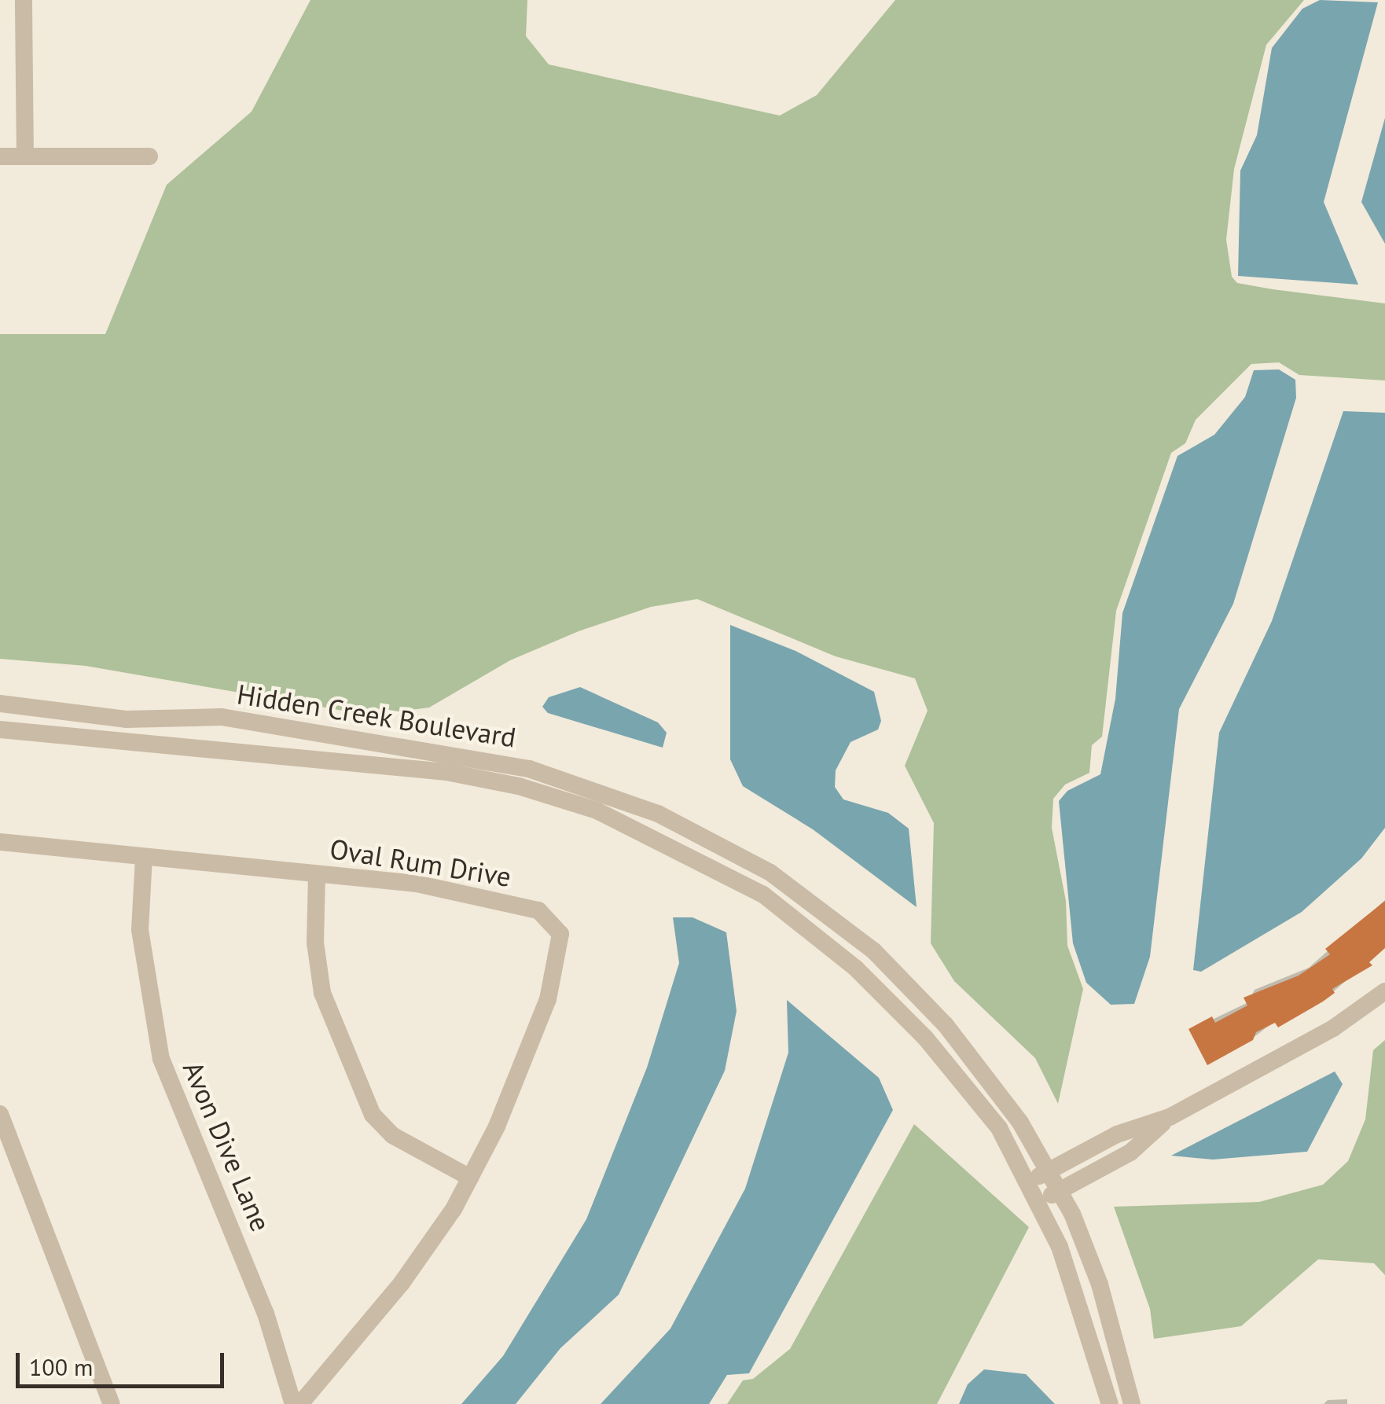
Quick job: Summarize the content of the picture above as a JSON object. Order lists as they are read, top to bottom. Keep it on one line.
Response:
{"streets":{"street":["Hidden Creek Boulevard","Oval Rum Drive","Avon Dive Lane"]},"crossings":[["Oval Rum Drive","Avon Dive Lane"]],"scale_bar":"100 m"}
